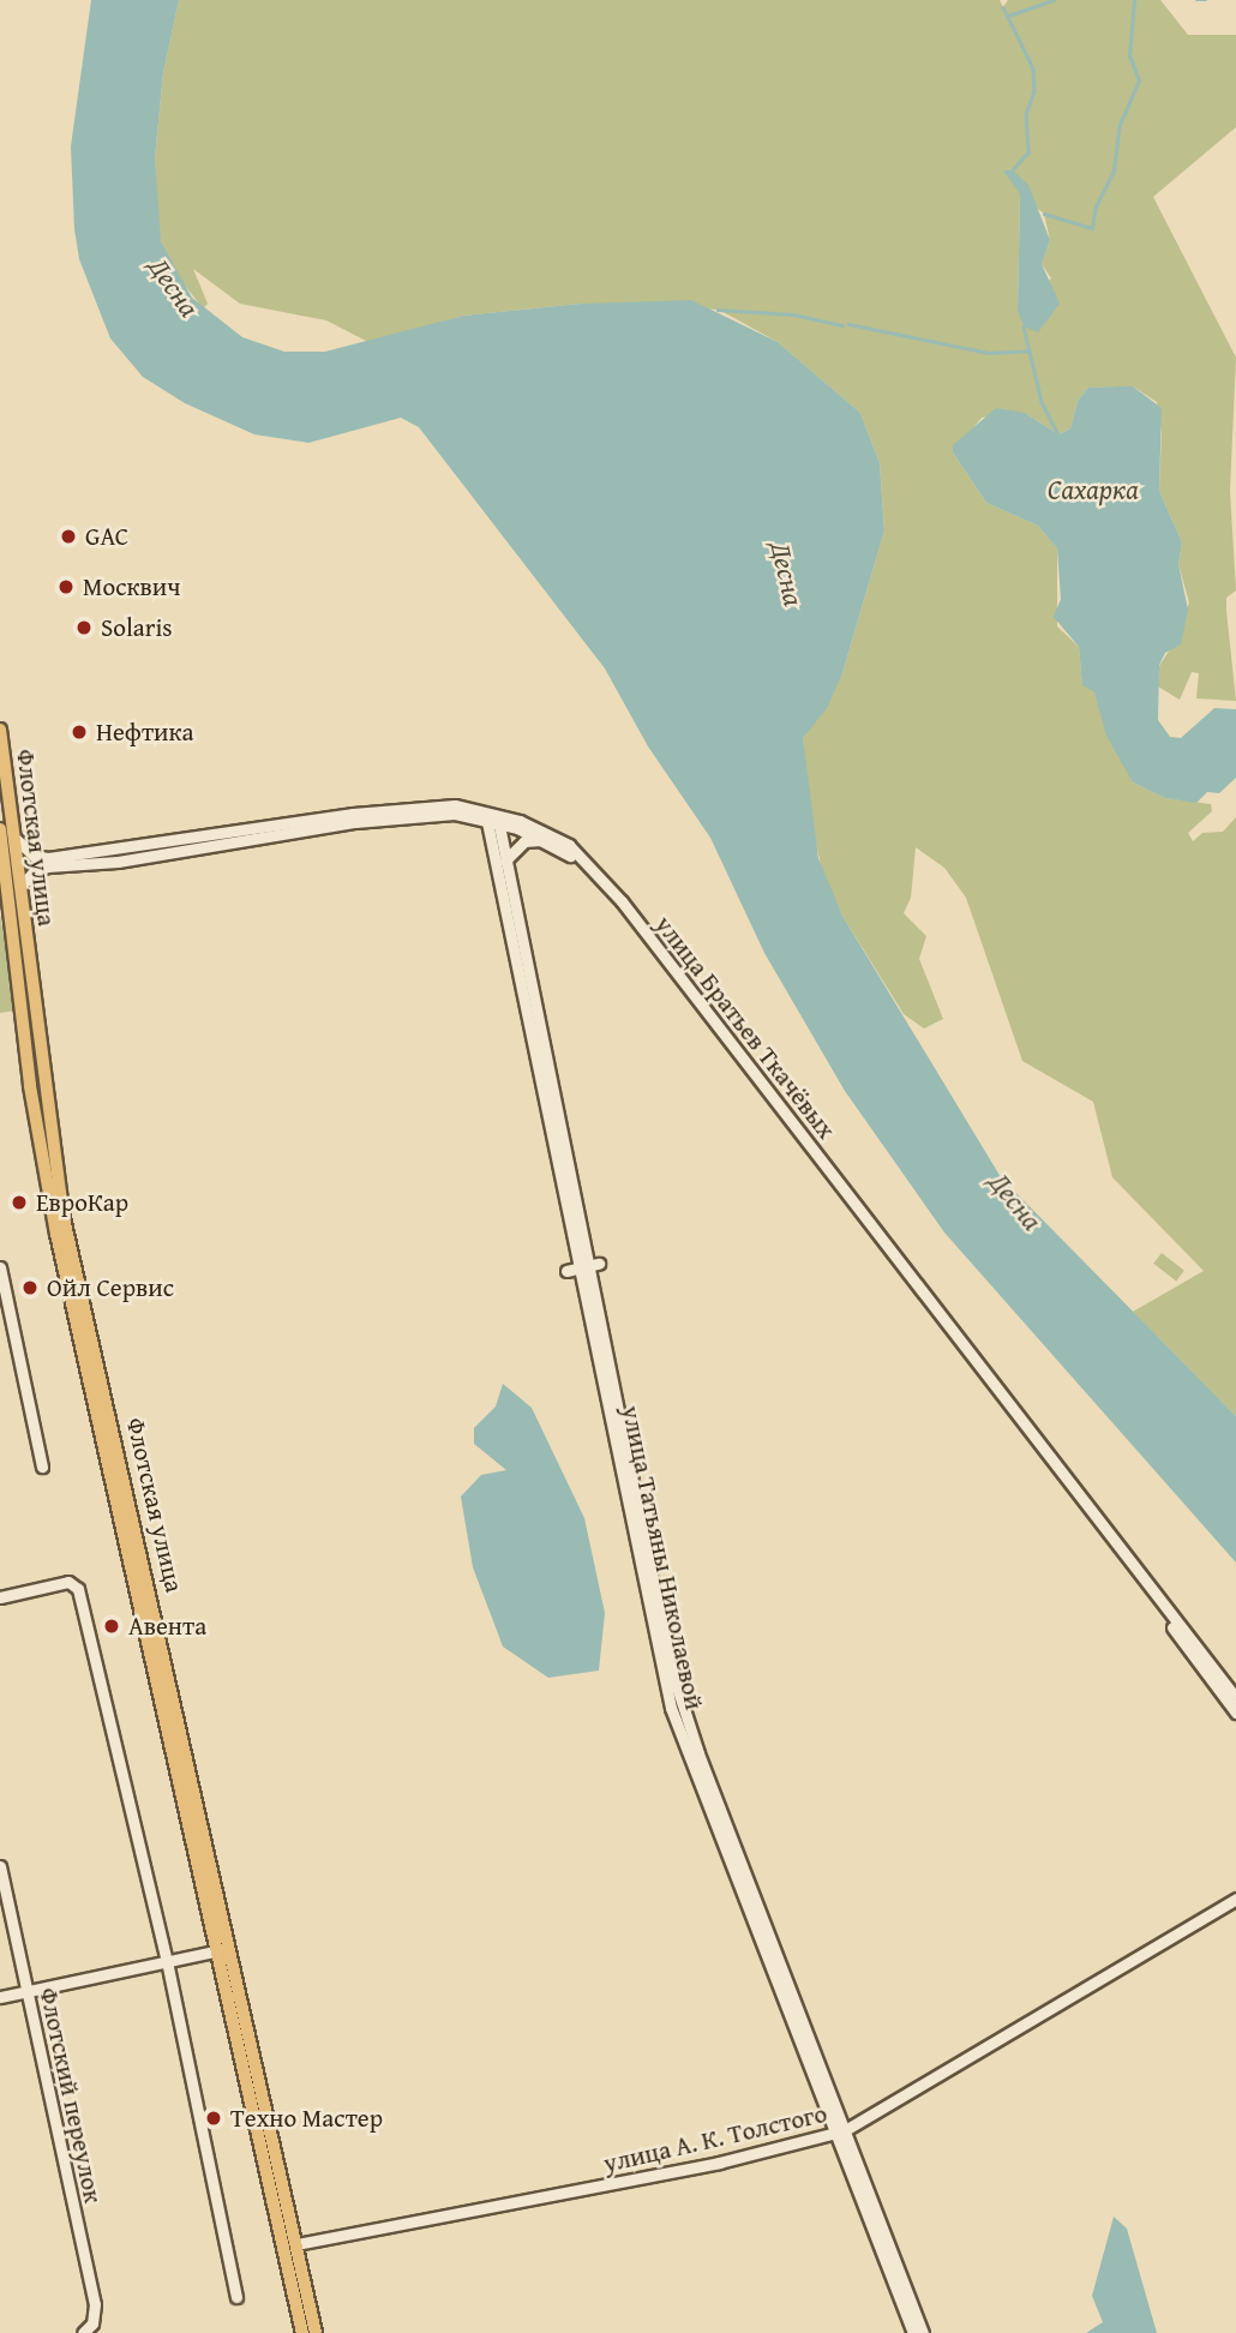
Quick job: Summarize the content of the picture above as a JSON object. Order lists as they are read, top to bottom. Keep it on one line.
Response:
{"streets":{"main road":["Флотская улица"],"street":["улица Братьев Ткачёвых","улица Татьяны Николаевой","Флотский переулок","улица А. К. Толстого"]},"crossings":[["Флотская улица","улица Братьев Ткачёвых"],["Флотская улица","улица А. К. Толстого"],["улица Братьев Ткачёвых","улица Татьяны Николаевой"],["улица Татьяны Николаевой","улица А. К. Толстого"]],"water":["Десна","Сахарка"],"places":["GAC","Москвич","Solaris","Нефтика","ЕвроКар","Ойл Сервис","Авента","Техно Мастер"]}
